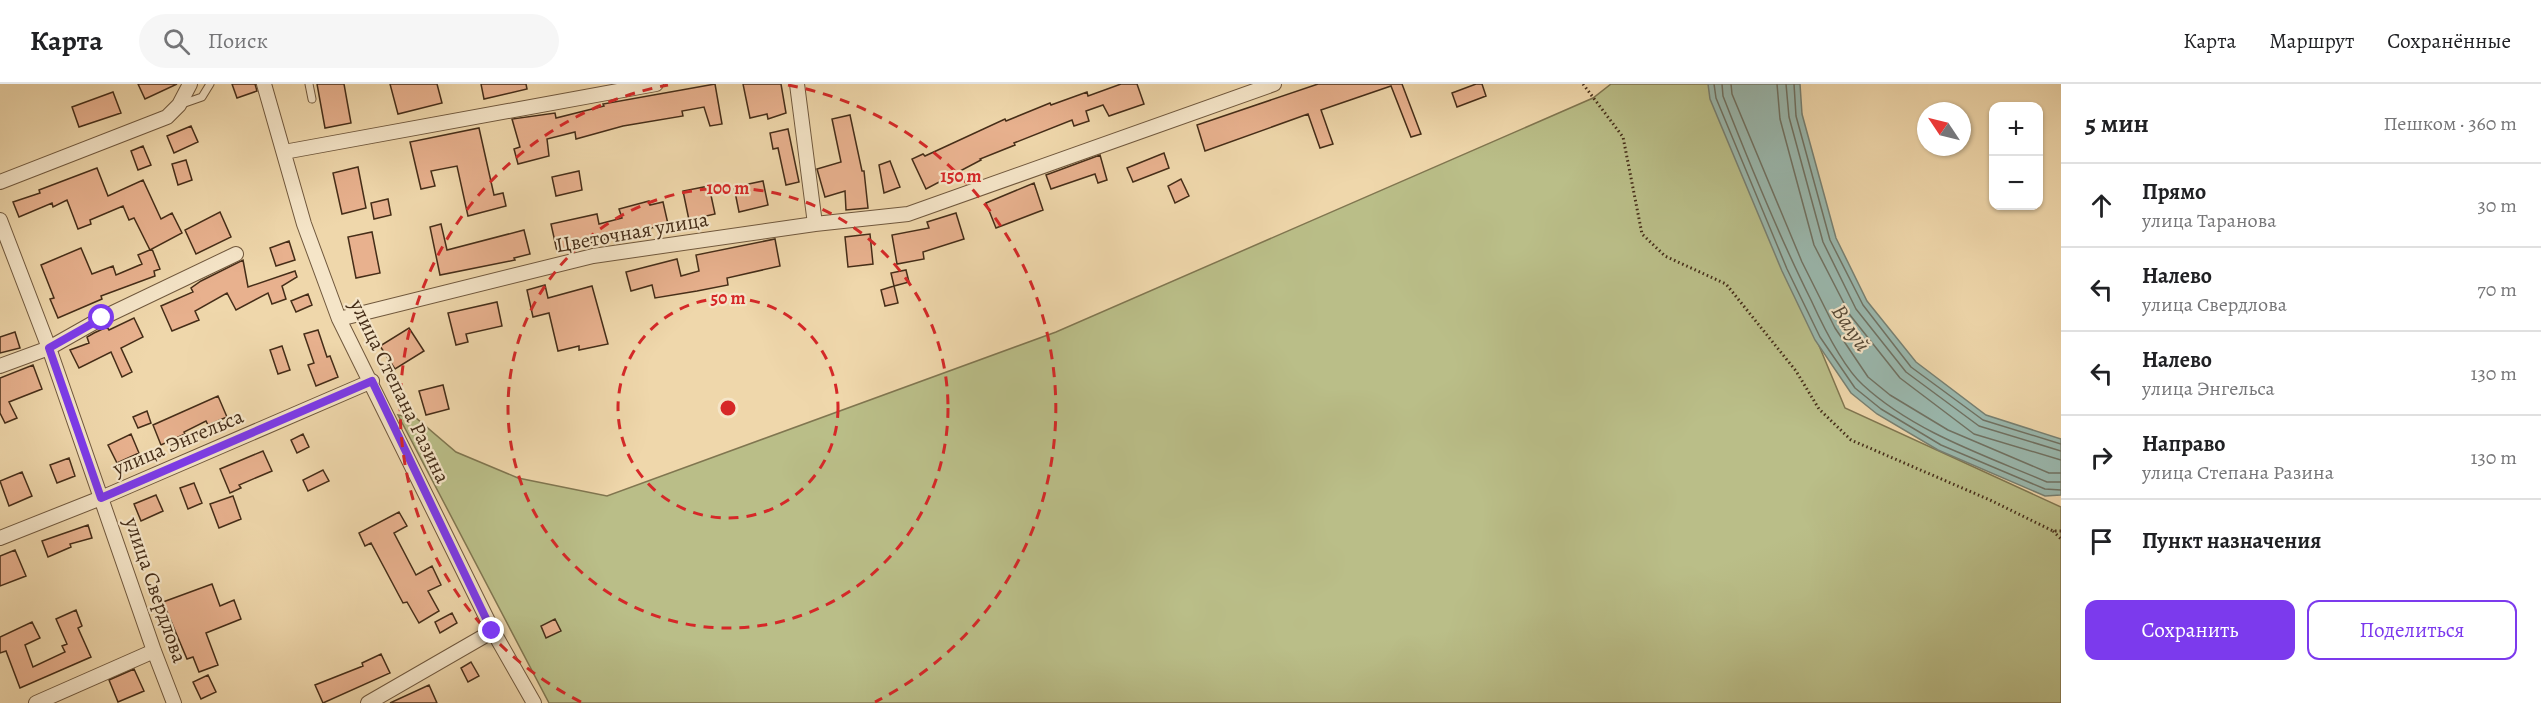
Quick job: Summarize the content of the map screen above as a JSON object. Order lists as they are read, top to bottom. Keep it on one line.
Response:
{"streets":{"street":["Цветочная улица","улица Степана Разина","улица Энгельса","улица Свердлова"]},"crossings":[["Цветочная улица","улица Степана Разина"],["улица Степана Разина","улица Энгельса"],["улица Энгельса","улица Свердлова"]],"water":["Валуй"],"north":"top left","page":{"header":"Карта","search":"Поиск","nav":["Карта","Маршрут","Сохранённые"],"heading":["5 мин","Пешком · 360 m"],"map_buttons":["+","−"],"list":[["Прямо","улица Таранова","30 m"],["Налево","улица Свердлова","70 m"],["Налево","улица Энгельса","130 m"],["Направо","улица Степана Разина","130 m"],"Пункт назначения"],"buttons":["Сохранить","Поделиться"]},"rings":["150 m","100 m","50 m"]}
